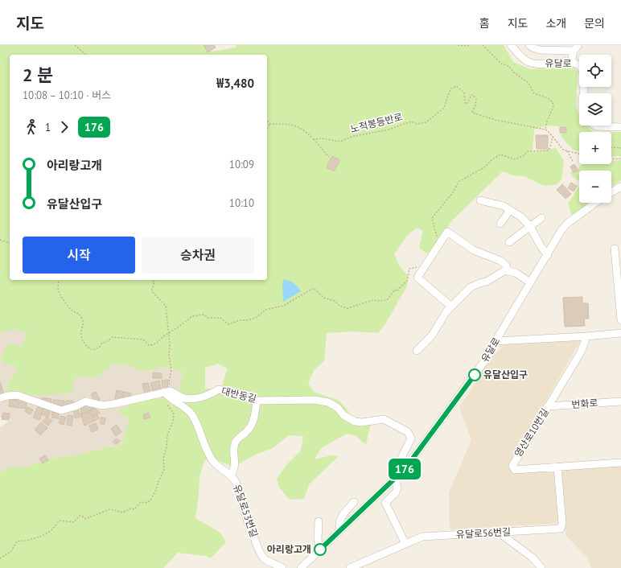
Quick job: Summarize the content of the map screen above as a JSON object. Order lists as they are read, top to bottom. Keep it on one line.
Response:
{"streets":{"street":["유달로","대반동길","번화로","영산로10번길","유달로53번길","유달로56번길"],"path":["노적봉등반로"]},"crossings":[["유달로","대반동길"],["대반동길","유달로53번길"],["번화로","영산로10번길"],["영산로10번길","유달로56번길"]],"places":["유달산입구","아리랑고개"],"lines":["bus line 176"],"page":{"header":"지도","nav":["홈","지도","소개","문의"],"on_map":"176","map_buttons":["+","−"],"heading":["2 분","10:08 – 10:10 · 버스","₩3,480"],"legs":["1","176"],"list":[{"name":"아리랑고개","value":"10:09"},{"name":"유달산입구","value":"10:10"}],"buttons":["시작","승차권"]}}
